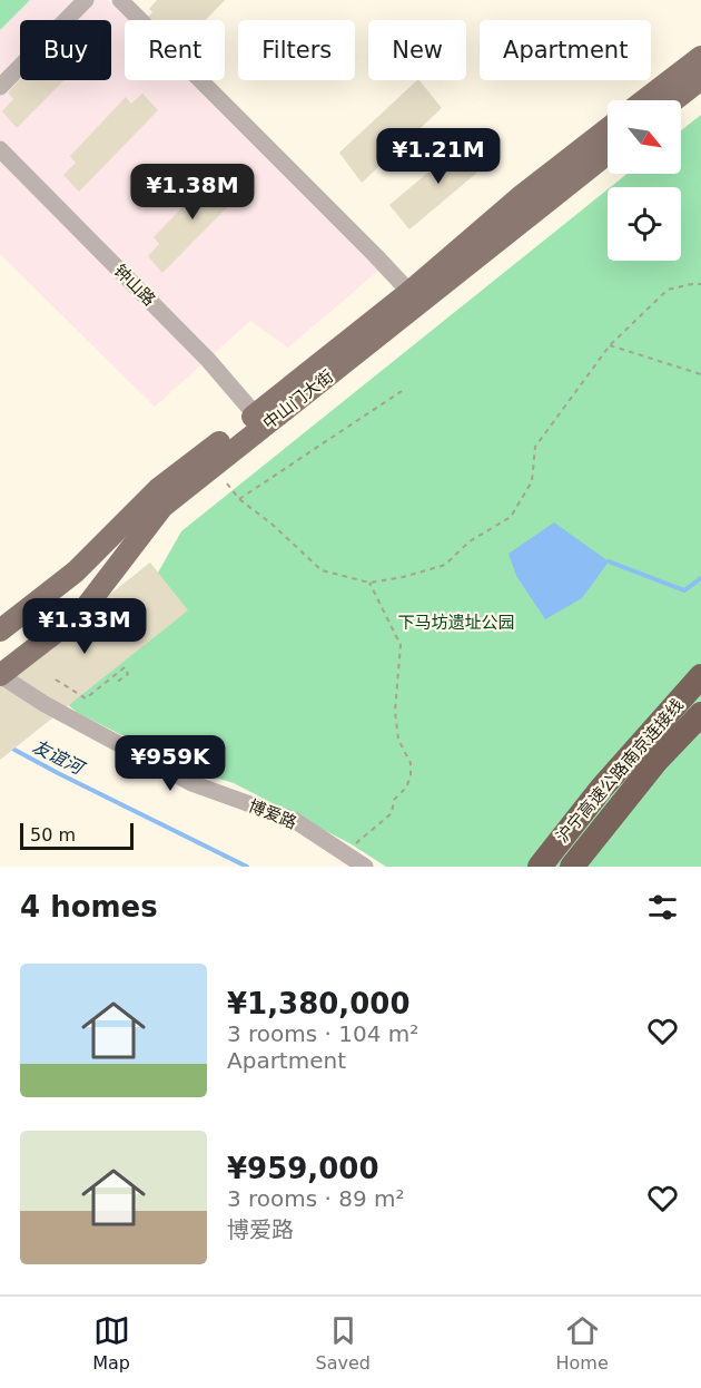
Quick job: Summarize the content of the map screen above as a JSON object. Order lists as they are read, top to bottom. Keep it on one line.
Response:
{"streets":{"highway":["沪宁高速公路南京连接线"],"main road":["中山门大街"],"street":["钟山路","博爱路"]},"crossings":[["钟山路","中山门大街"],["中山门大街","博爱路"]],"water":["友谊河"],"parks":["下马坊遗址公园"],"scale_bar":"50 m","north":"bottom right","page":{"chip":["Buy","Rent","Filters","New","Apartment"],"price":["¥1.21M","¥1.38M","¥1.33M","¥959K"],"scale":"50 m","heading":"4 homes","list":[{"name":"¥1,380,000","note":"3 rooms · 104 m² · Apartment"},{"name":"¥959,000","note":"3 rooms · 89 m² · 博爱路"}],"tabs":["Map","Saved","Home"]}}
